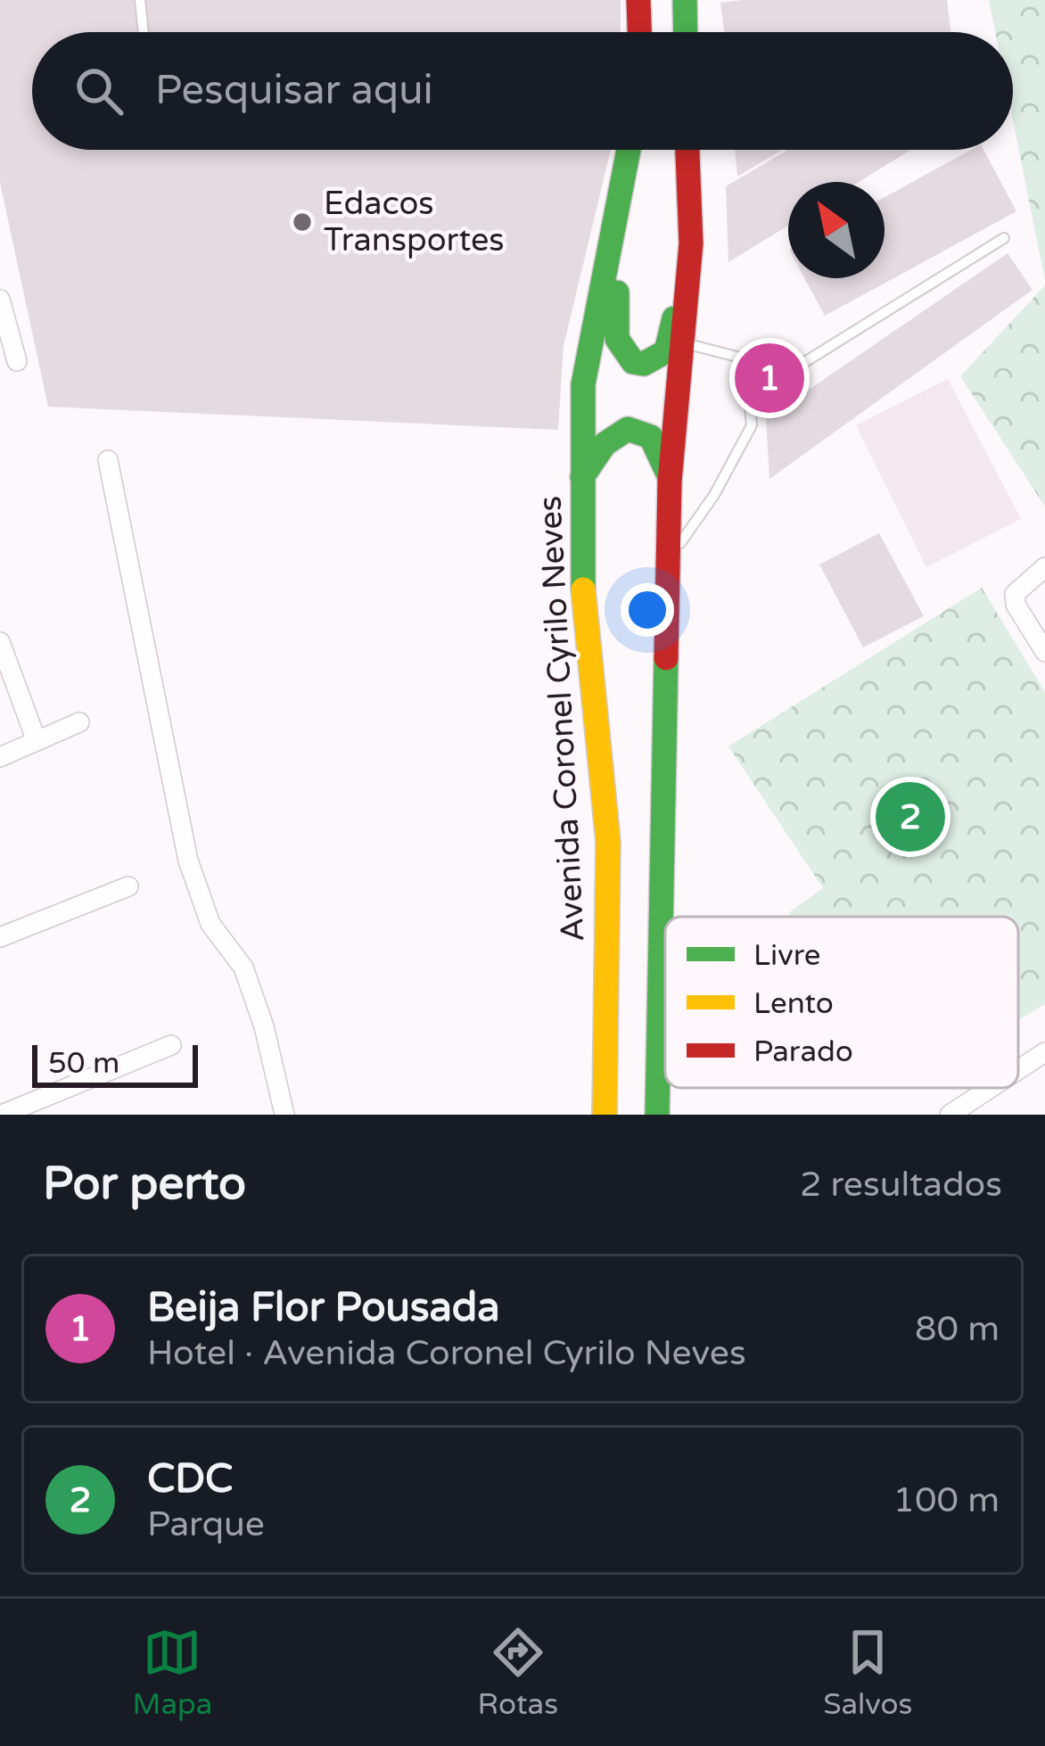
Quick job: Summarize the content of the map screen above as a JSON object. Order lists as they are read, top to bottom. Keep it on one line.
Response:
{"streets":{"highway":["Avenida Coronel Cyrilo Neves"]},"places":["Edacos Transportes"],"legend":["Livre","Lento","Parado"],"scale_bar":"50 m","north":"top left","page":{"search":"Pesquisar aqui","pins":["1","2"],"scale":"50 m","heading":["Por perto","2 resultados"],"list":[{"mark":"1","name":"Beija Flor Pousada","note":"Hotel · Avenida Coronel Cyrilo Neves","value":"80 m"},{"mark":"2","name":"CDC","note":"Parque","value":"100 m"}],"nav":["Mapa","Rotas","Salvos"]}}
